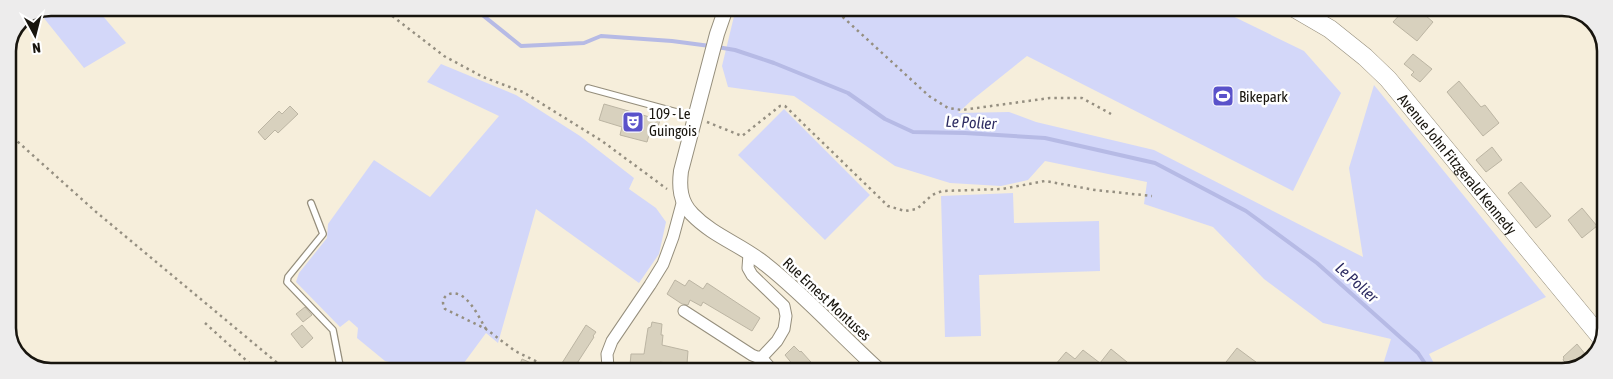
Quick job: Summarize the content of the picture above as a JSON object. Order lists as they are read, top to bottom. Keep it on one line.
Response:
{"streets":{"main road":["Avenue John Fitzgerald Kennedy"],"street":["Rue Ernest Montuses"]},"water":["Le Polier"],"places":{"sports":["Bikepark"],"theatre":["109 - Le Guingois"]},"north":"bottom"}
